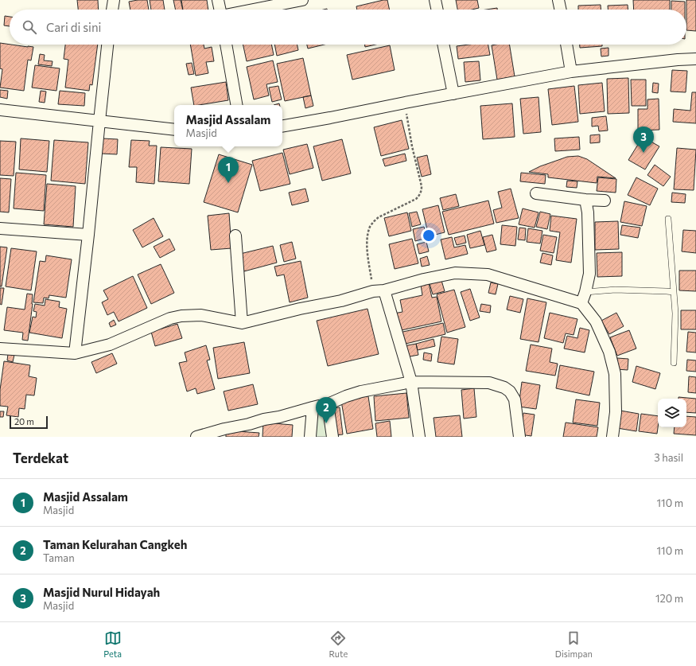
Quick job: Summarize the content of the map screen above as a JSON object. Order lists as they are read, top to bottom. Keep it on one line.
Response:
{"scale_bar":"20 m","page":{"search":"Cari di sini","popup":["Masjid Assalam","Masjid"],"pins":["3","1","2"],"scale":"20 m","heading":["Terdekat","3 hasil"],"list":[{"mark":"1","name":"Masjid Assalam","note":"Masjid","value":"110 m"},{"mark":"2","name":"Taman Kelurahan Cangkeh","note":"Taman","value":"110 m"},{"mark":"3","name":"Masjid Nurul Hidayah","note":"Masjid","value":"120 m"}],"nav":["Peta","Rute","Disimpan"]}}
